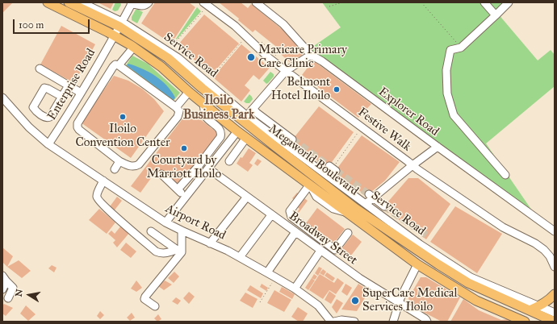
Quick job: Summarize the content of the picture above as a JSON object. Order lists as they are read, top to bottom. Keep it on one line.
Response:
{"streets":{"main road":["Megaworld Boulevard"],"street":["Service Road","Enterprise Road","Explorer Road","Festive Walk","Airport Road","Broadway Street"]},"crossings":[["Service Road","Enterprise Road"],["Service Road","Megaworld Boulevard"],["Enterprise Road","Megaworld Boulevard"],["Enterprise Road","Airport Road"]],"districts":["Iloilo Business Park"],"places":["Maxicare Primary Care Clinic","Belmont Hotel Iloilo","Iloilo Convention Center","Courtyard by Marriott Iloilo","SuperCare Medical Services Iloilo"],"scale_bar":"100 m","north":"left"}
